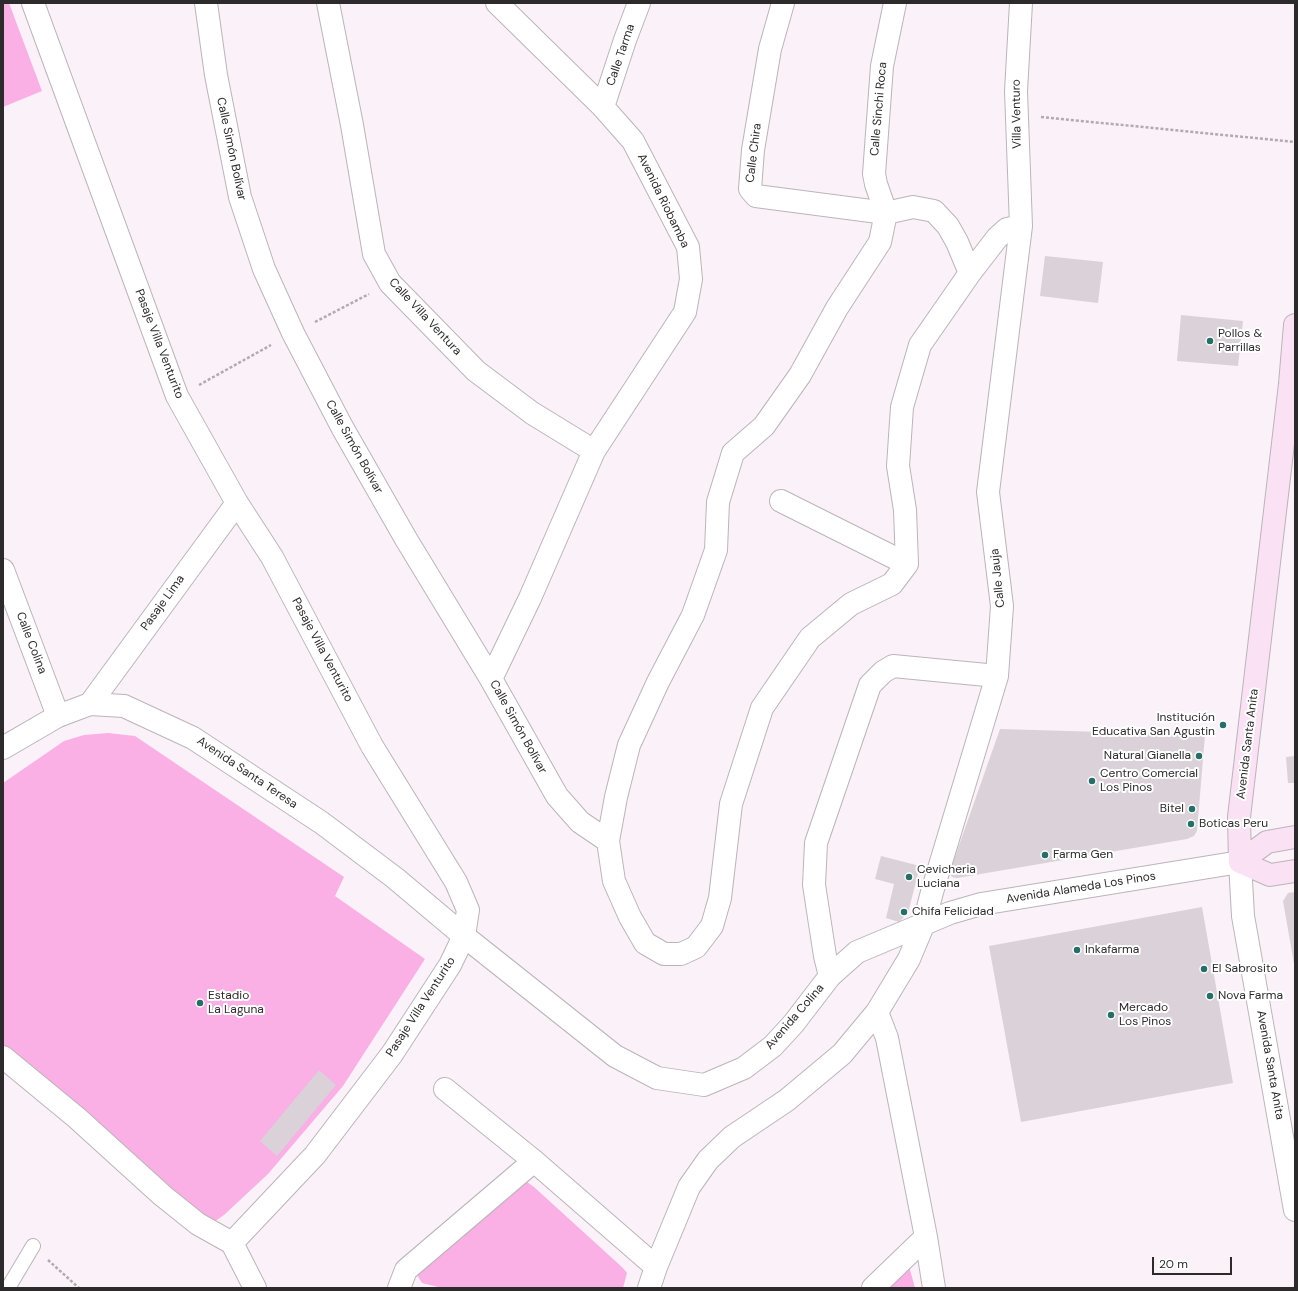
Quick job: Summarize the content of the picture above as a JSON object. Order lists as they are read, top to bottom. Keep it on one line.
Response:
{"streets":{"main road":["Avenida Santa Anita","Avenida Alameda Los Pinos"],"street":["Calle Tarma","Calle Sinchi Roca","Villa Venturo","Calle Simón Bolívar","Calle Chira","Avenida Riobamba","Calle Villa Ventura","Pasaje Villa Venturito","Calle Jauja","Pasaje Lima","Calle Colina","Avenida Santa Teresa","Avenida Colina"]},"crossings":[["Calle Tarma","Avenida Riobamba"],["Calle Sinchi Roca","Calle Chira"],["Villa Venturo","Calle Jauja"],["Calle Simón Bolívar","Avenida Riobamba"],["Avenida Riobamba","Calle Villa Ventura"],["Pasaje Villa Venturito","Pasaje Lima"],["Pasaje Villa Venturito","Avenida Santa Teresa"],["Pasaje Villa Venturito","Avenida Colina"],["Calle Jauja","Avenida Alameda Los Pinos"],["Calle Jauja","Avenida Colina"],["Pasaje Lima","Avenida Santa Teresa"],["Calle Colina","Avenida Santa Teresa"],["Avenida Santa Anita","Avenida Alameda Los Pinos"],["Avenida Santa Teresa","Avenida Colina"],["Avenida Alameda Los Pinos","Avenida Colina"]],"places":["Pollos & Parrillas","Institución Educativa San Agustin","Natural Gianella","Centro Comercial Los Pinos","Bitel","Boticas Peru","Farma Gen","Cevicheria Luciana","Chifa Felicidad","Inkafarma","El Sabrosito","Nova Farma","Estadio La Laguna","Mercado Los Pinos"],"scale_bar":"20 m"}
